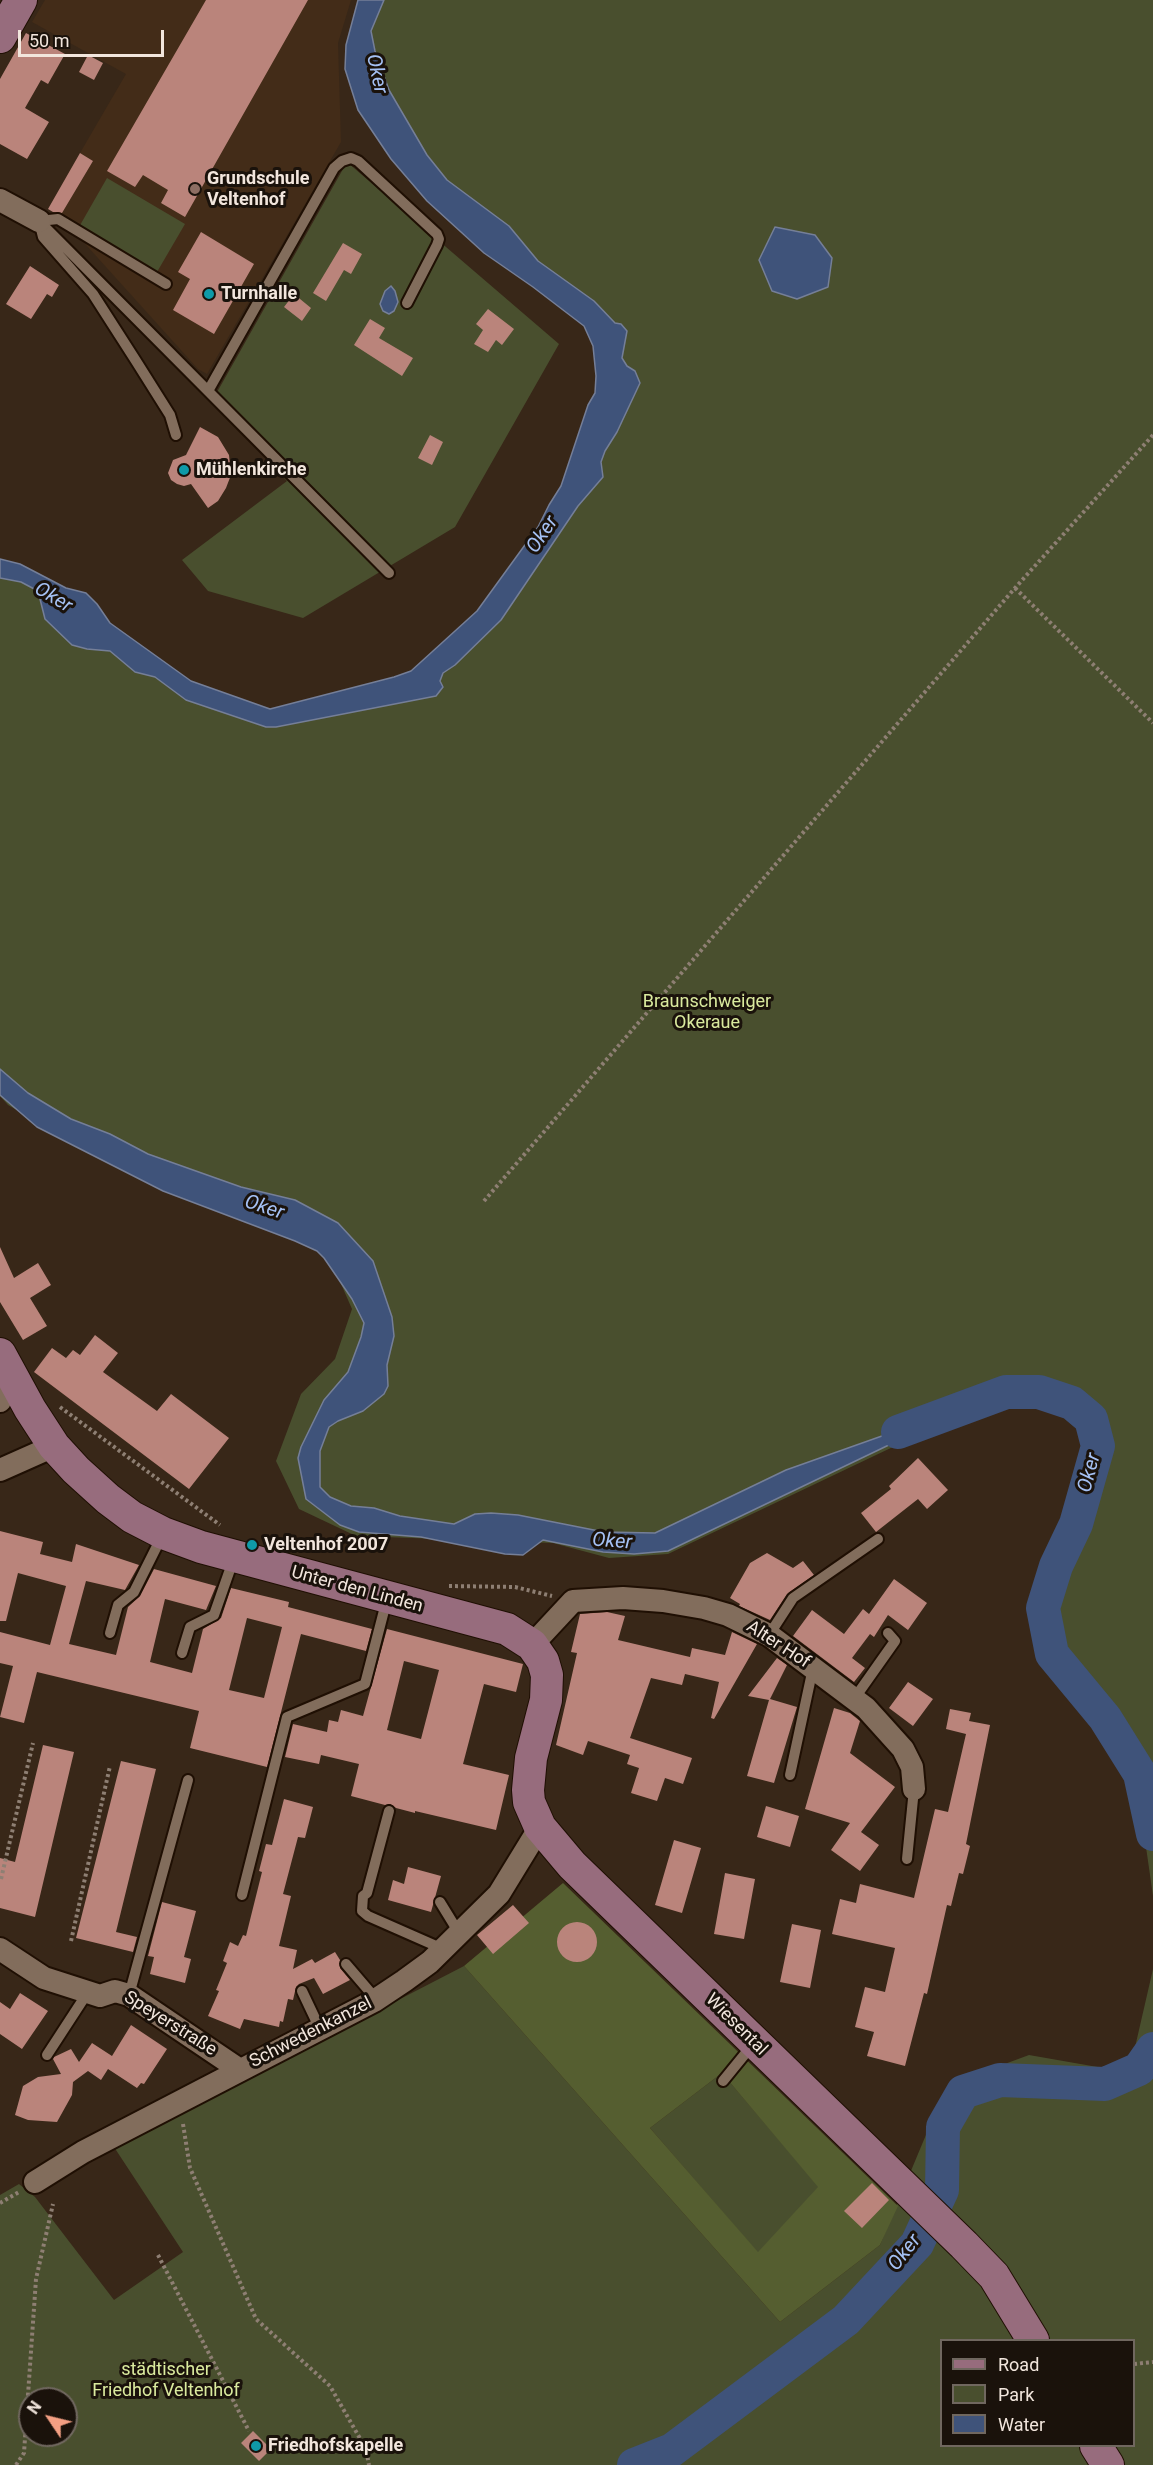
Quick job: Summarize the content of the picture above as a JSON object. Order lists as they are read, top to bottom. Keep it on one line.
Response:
{"streets":{"street":["Unter den Linden","Alter Hof","Speyerstraße","Wiesental","Schwedenkanzel"]},"crossings":[["Unter den Linden","Wiesental"],["Speyerstraße","Schwedenkanzel"],["Wiesental","Schwedenkanzel"]],"water":["Oker"],"parks":["Braunschweiger Okeraue","städtischer Friedhof Veltenhof"],"places":["Grundschule Veltenhof","Turnhalle","Mühlenkirche","Veltenhof 2007","Friedhofskapelle"],"legend":["Road","Park","Water"],"scale_bar":"50 m","north":"top left"}
